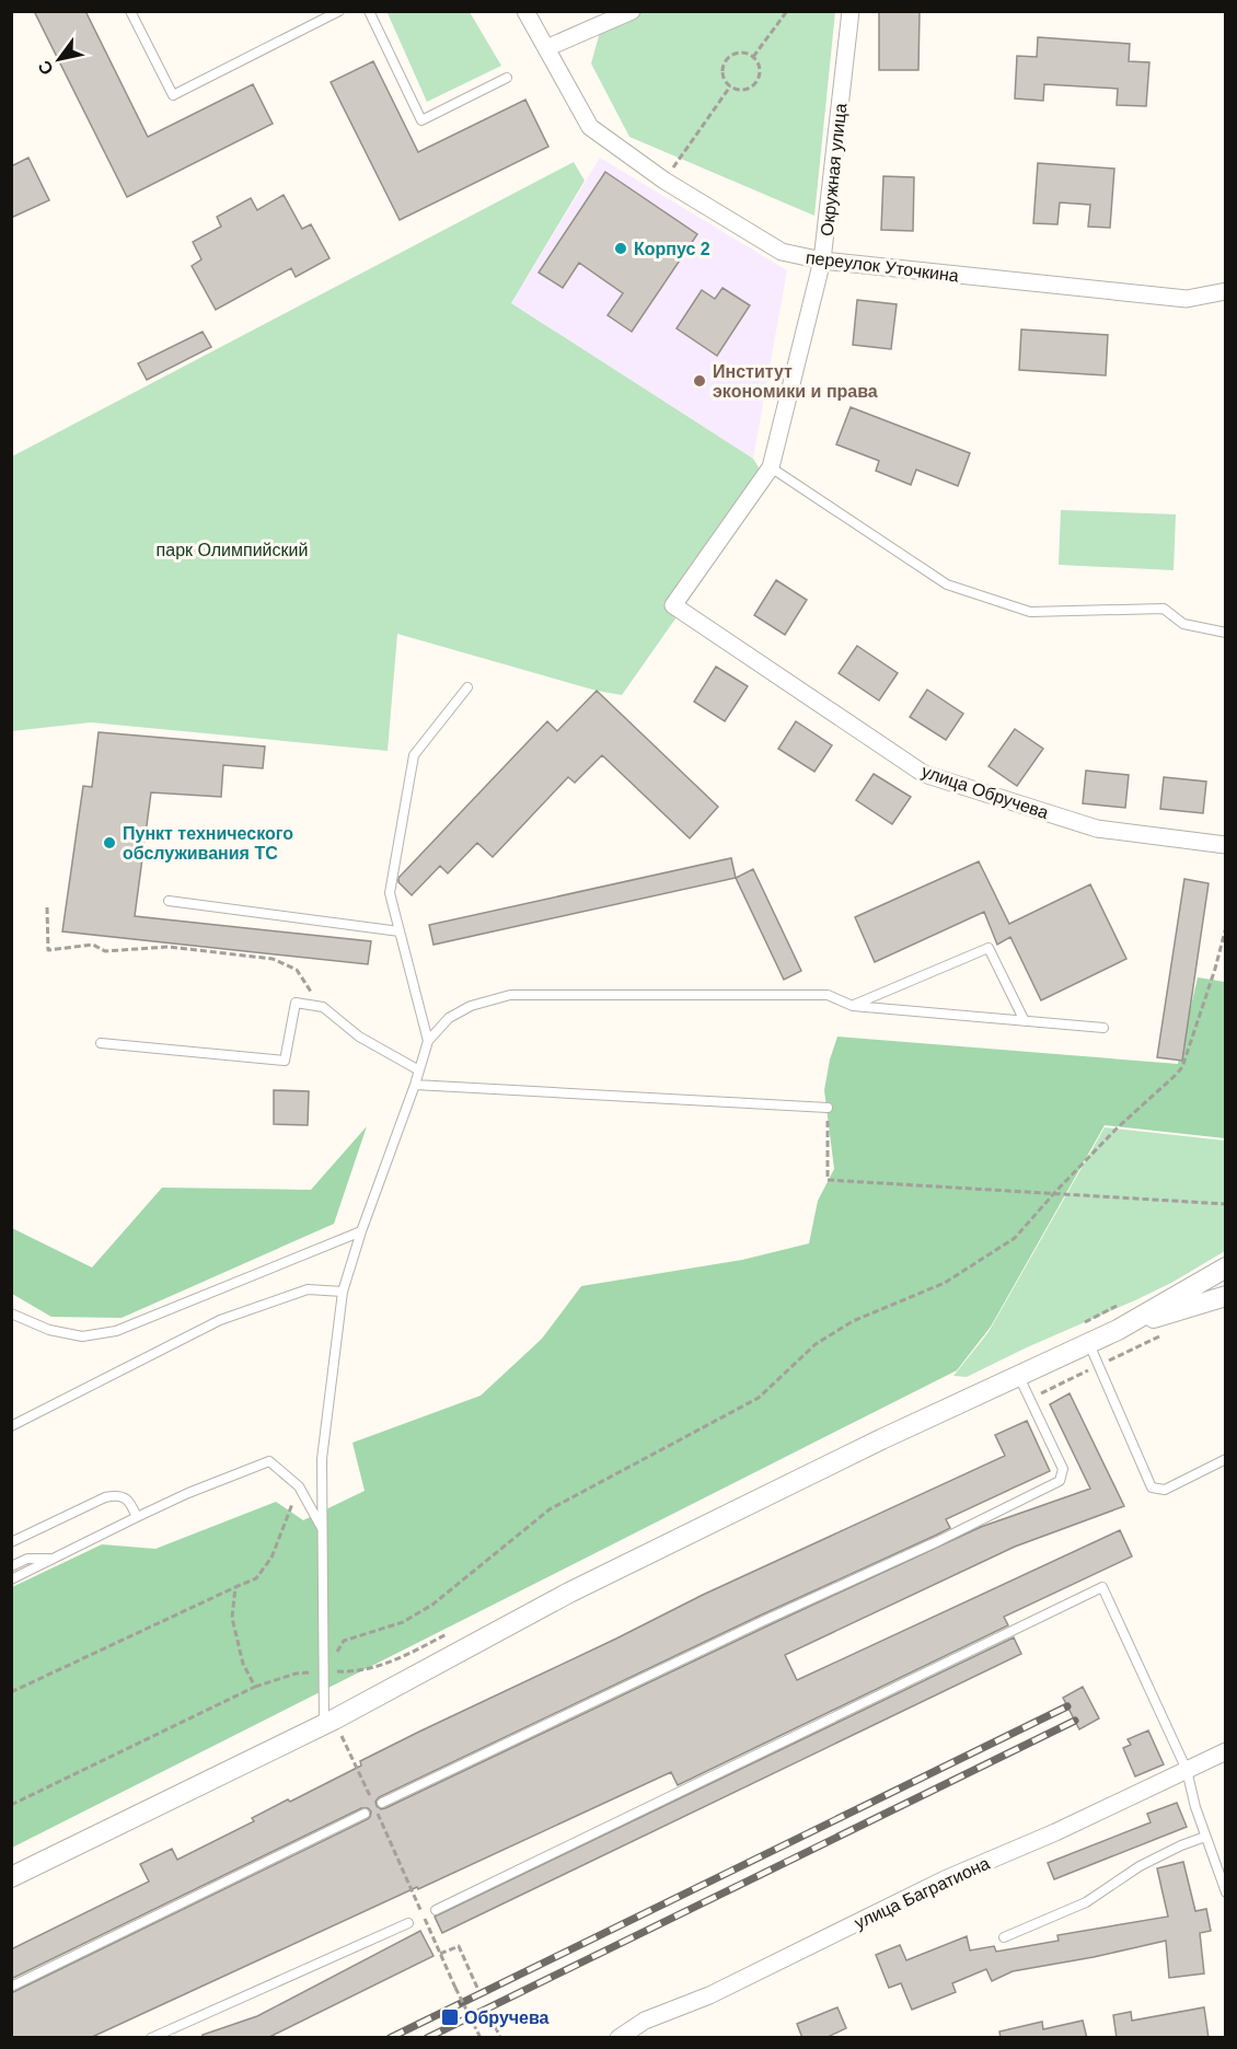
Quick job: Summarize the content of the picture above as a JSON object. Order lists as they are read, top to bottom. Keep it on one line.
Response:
{"streets":{"street":["Окружная улица","переулок Уточкина","улица Обручева","улица Багратиона"]},"crossings":[["Окружная улица","переулок Уточкина"],["Окружная улица","улица Обручева"]],"parks":["парк Олимпийский"],"places":{"other":["Корпус 2","Институт экономики и права","Пункт технического обслуживания ТС"],"transit":["Обручева"]},"north":"bottom left"}
